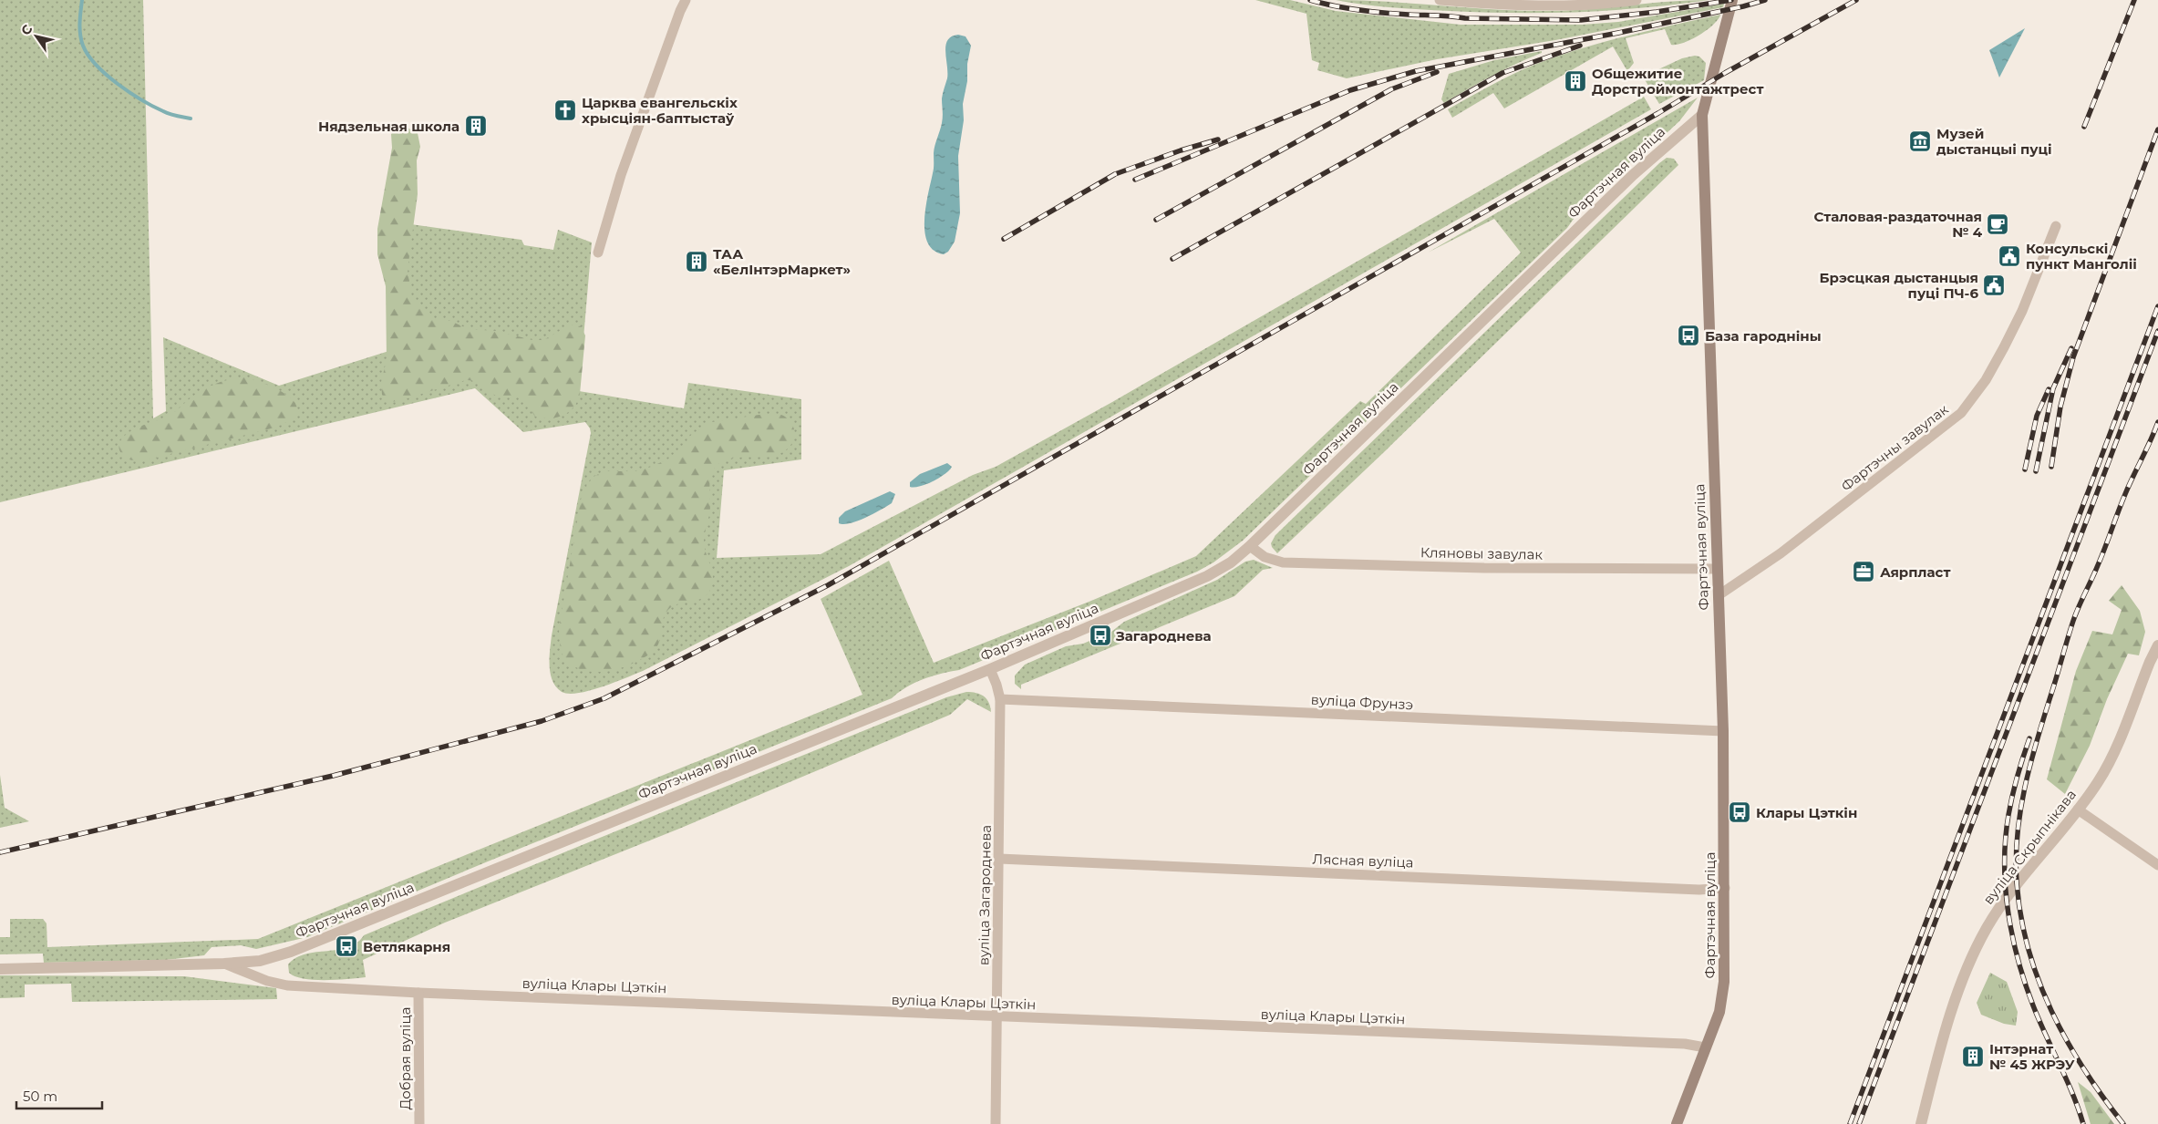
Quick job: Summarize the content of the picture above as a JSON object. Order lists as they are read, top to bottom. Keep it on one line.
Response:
{"streets":{"main road":["Фартэчная вуліца"],"street":["Фартэчны завулак","Кляновы завулак","вуліца Фрунзэ","вуліца Скрыпнікава","Лясная вуліца","вуліца Загароднева","вуліца Клары Цэткін","Добрая вуліца"]},"crossings":[["Фартэчная вуліца","Фартэчны завулак"],["Фартэчная вуліца","Кляновы завулак"],["Фартэчная вуліца","вуліца Фрунзэ"],["Фартэчная вуліца","Лясная вуліца"],["Фартэчная вуліца","вуліца Загароднева"],["Фартэчная вуліца","вуліца Клары Цэткін"],["вуліца Фрунзэ","вуліца Загароднева"],["Лясная вуліца","вуліца Загароднева"],["вуліца Загароднева","вуліца Клары Цэткін"],["вуліца Клары Цэткін","Добрая вуліца"]],"places":{"building":["Общежитие Дорстроймонтажтрест","Нядзельная школа","ТАА «БелІнтэрМаркет»","Інтэрнат № 45 ЖРЭУ"],"church":["Царква евангельскіх хрысціян-баптыстаў"],"museum":["Музей дыстанцыі пуці"],"cafe":["Сталовая-раздаточная № 4"],"public building":["Консульскі пункт Манголіі","Брэсцкая дыстанцыя пуці ПЧ-6"],"bus stop":["База гародніны","Загароднева","Клары Цэткін","Ветлякарня"],"office":["Аярпласт"]},"scale_bar":"50 m","north":"top left"}
